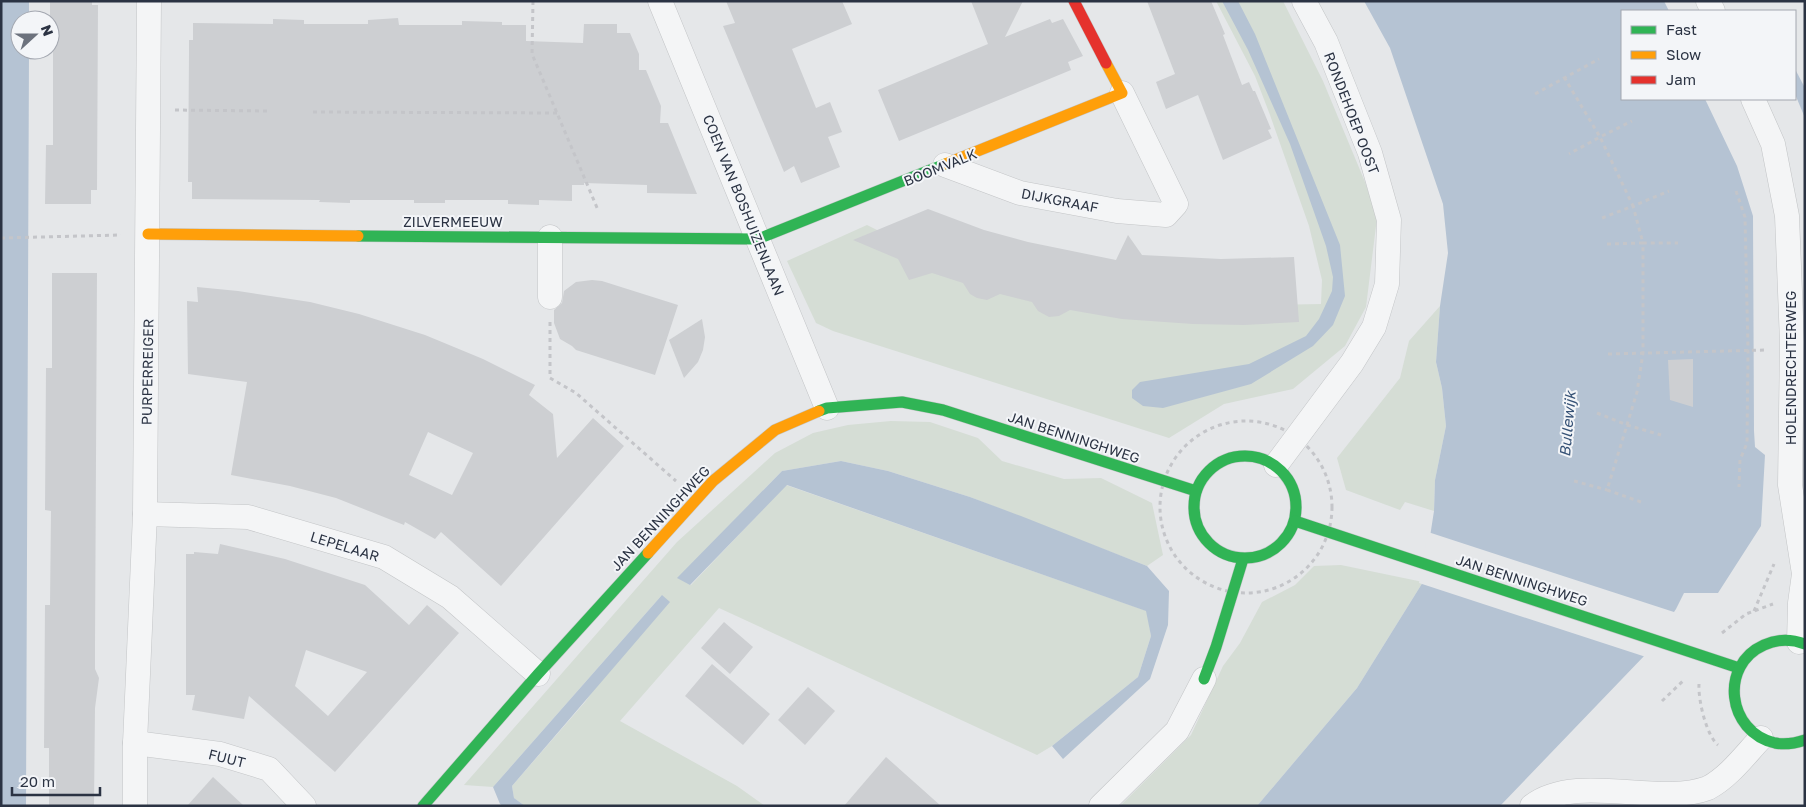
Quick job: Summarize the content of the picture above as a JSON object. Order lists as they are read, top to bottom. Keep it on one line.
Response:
{"streets":{"street":["RONDEHOEP OOST","BOOMVALK","DIJKGRAAF","COEN VAN BOSHUIZENLAAN","ZILVERMEEUW","HOLENDRECHTERWEG","PURPERREIGER","JAN BENNINGHWEG","LEPELAAR","FUUT"]},"crossings":[["RONDEHOEP OOST","JAN BENNINGHWEG"],["BOOMVALK","DIJKGRAAF"],["BOOMVALK","COEN VAN BOSHUIZENLAAN"],["BOOMVALK","ZILVERMEEUW"],["COEN VAN BOSHUIZENLAAN","ZILVERMEEUW"],["COEN VAN BOSHUIZENLAAN","JAN BENNINGHWEG"],["ZILVERMEEUW","PURPERREIGER"],["PURPERREIGER","LEPELAAR"],["PURPERREIGER","FUUT"],["JAN BENNINGHWEG","LEPELAAR"]],"water":["Bullewijk"],"legend":["Fast","Slow","Jam"],"scale_bar":"20 m","north":"right"}
